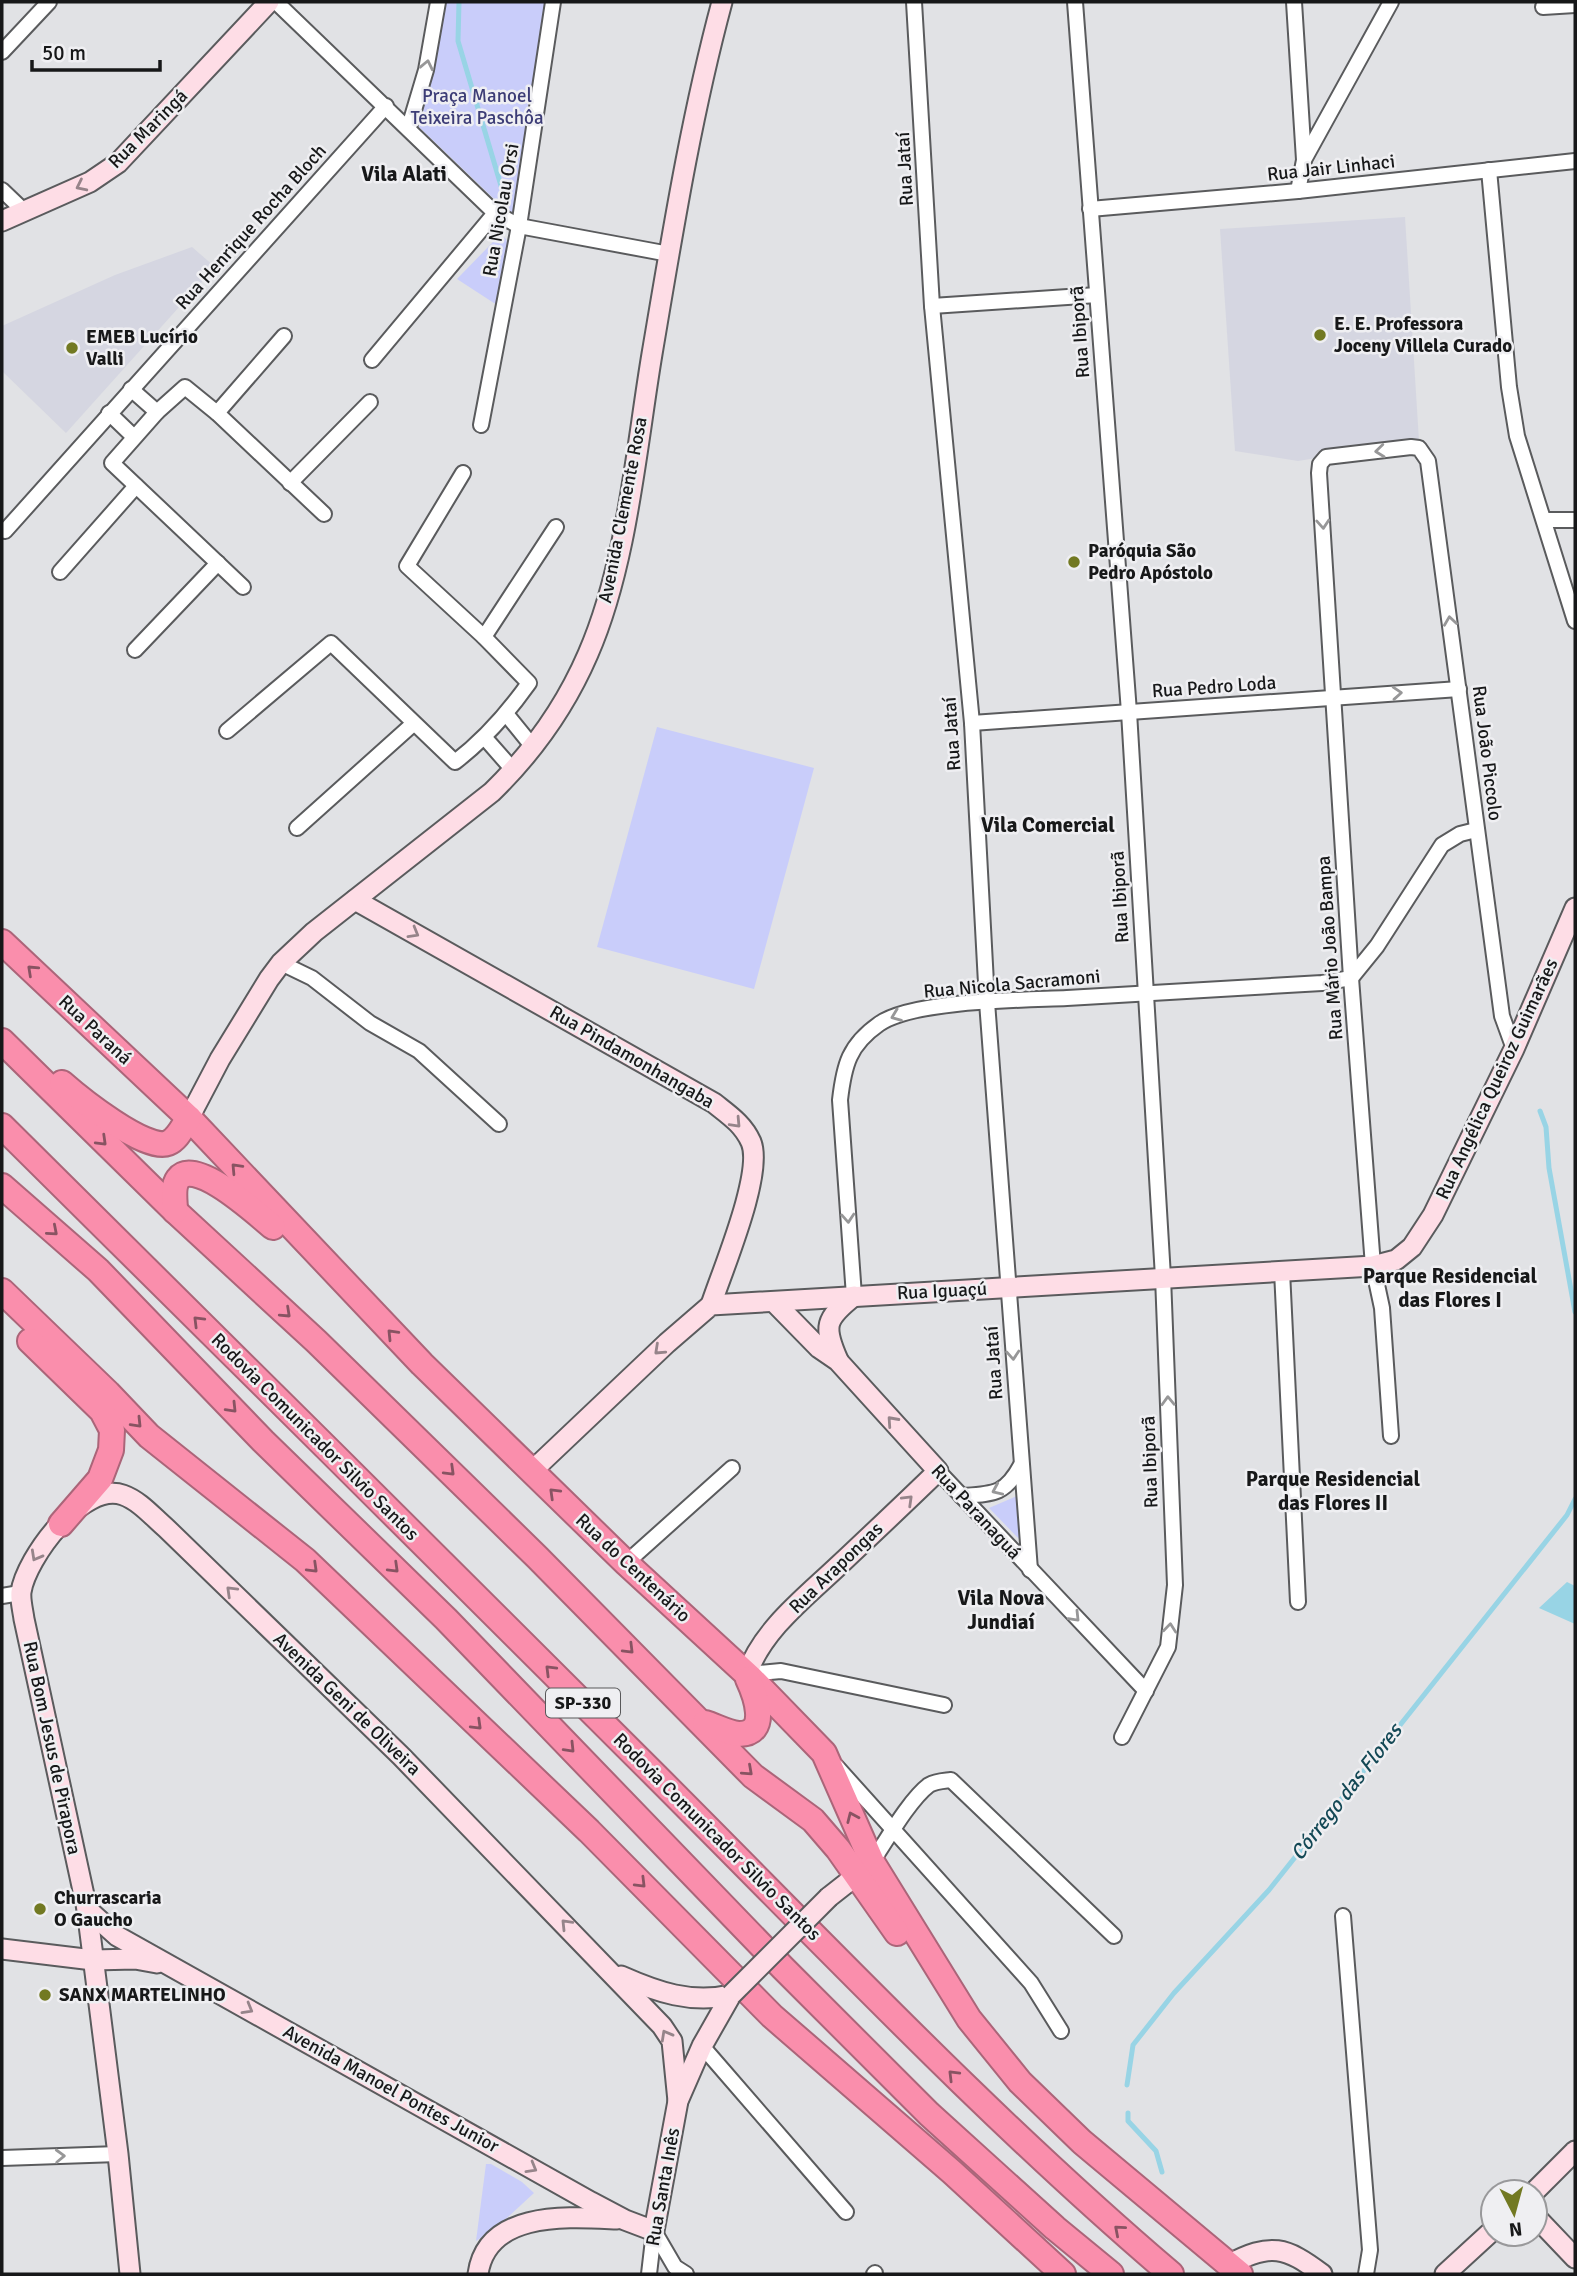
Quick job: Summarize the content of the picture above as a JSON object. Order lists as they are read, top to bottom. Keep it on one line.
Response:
{"streets":{"highway":["Rua Paraná","Rodovia Comunicador Silvio Santos","Rua do Centenário","SP-330"],"street":["Rua Maringá","Rua Jair Linhaci","Rua Jataí","Rua Nicolau Orsi","Rua Henrique Rocha Bloch","Rua Ibiporã","Avenida Clemente Rosa","Rua Pedro Loda","Rua João Piccolo","Rua Mário João Bampa","Rua Nicola Sacramoni","Rua Pindamonhangaba","Rua Angélica Queiroz Guimarães","Rua Iguaçú","Rua Paranaguá","Rua Arapongas","Avenida Geni de Oliveira","Rua Bom Jesus de Pirapora","Avenida Manoel Pontes Junior","Rua Santa Inês"]},"crossings":[["Rua Jair Linhaci","Rua Ibiporã"],["Rua Jataí","Rua Pedro Loda"],["Rua Jataí","Rua Nicola Sacramoni"],["Rua Jataí","Rua Iguaçú"],["Rua Jataí","Rua Paranaguá"],["Rua Ibiporã","Rua Pedro Loda"],["Rua Ibiporã","Rua Nicola Sacramoni"],["Rua Ibiporã","Rua Iguaçú"],["Rua Ibiporã","Rua Paranaguá"],["Avenida Clemente Rosa","Rua Paraná"],["Avenida Clemente Rosa","Rua Pindamonhangaba"],["Avenida Clemente Rosa","Rua do Centenário"],["Rua Pedro Loda","Rua João Piccolo"],["Rua Pedro Loda","Rua Mário João Bampa"],["Rua João Piccolo","Rua Mário João Bampa"],["Rua João Piccolo","Rua Angélica Queiroz Guimarães"],["Rua Mário João Bampa","Rua Nicola Sacramoni"],["Rua Mário João Bampa","Rua Iguaçú"],["Rua Nicola Sacramoni","Rua Iguaçú"],["Rua Nicola Sacramoni","Rua Paranaguá"],["Rua Paraná","Rua do Centenário"],["Rua Pindamonhangaba","Rua Iguaçú"],["Rua Angélica Queiroz Guimarães","Rua Iguaçú"],["Rua Iguaçú","Rua Paranaguá"],["Rua Paranaguá","Rua Arapongas"],["Rua do Centenário","Rua Arapongas"],["Avenida Geni de Oliveira","Rua Bom Jesus de Pirapora"],["Avenida Geni de Oliveira","Rua Santa Inês"],["Rua Bom Jesus de Pirapora","Avenida Manoel Pontes Junior"],["Avenida Manoel Pontes Junior","Rua Santa Inês"]],"one_way":["Rua Maringá","Rua Nicola Sacramoni","Avenida Geni de Oliveira","Avenida Manoel Pontes Junior"],"districts":["Vila Alati","Vila Comercial","Parque Residencial das Flores I","Parque Residencial das Flores II","Vila Nova Jundiaí"],"water":["Córrego das Flores"],"parks":["Praça Manoel Teixeira Paschôa"],"places":["E. E. Professora Joceny Villela Curado","EMEB Lucírio Valli","Paróquia São Pedro Apóstolo","Churrascaria O Gaucho","SANX MARTELINHO"],"scale_bar":"50 m","north":"bottom"}
